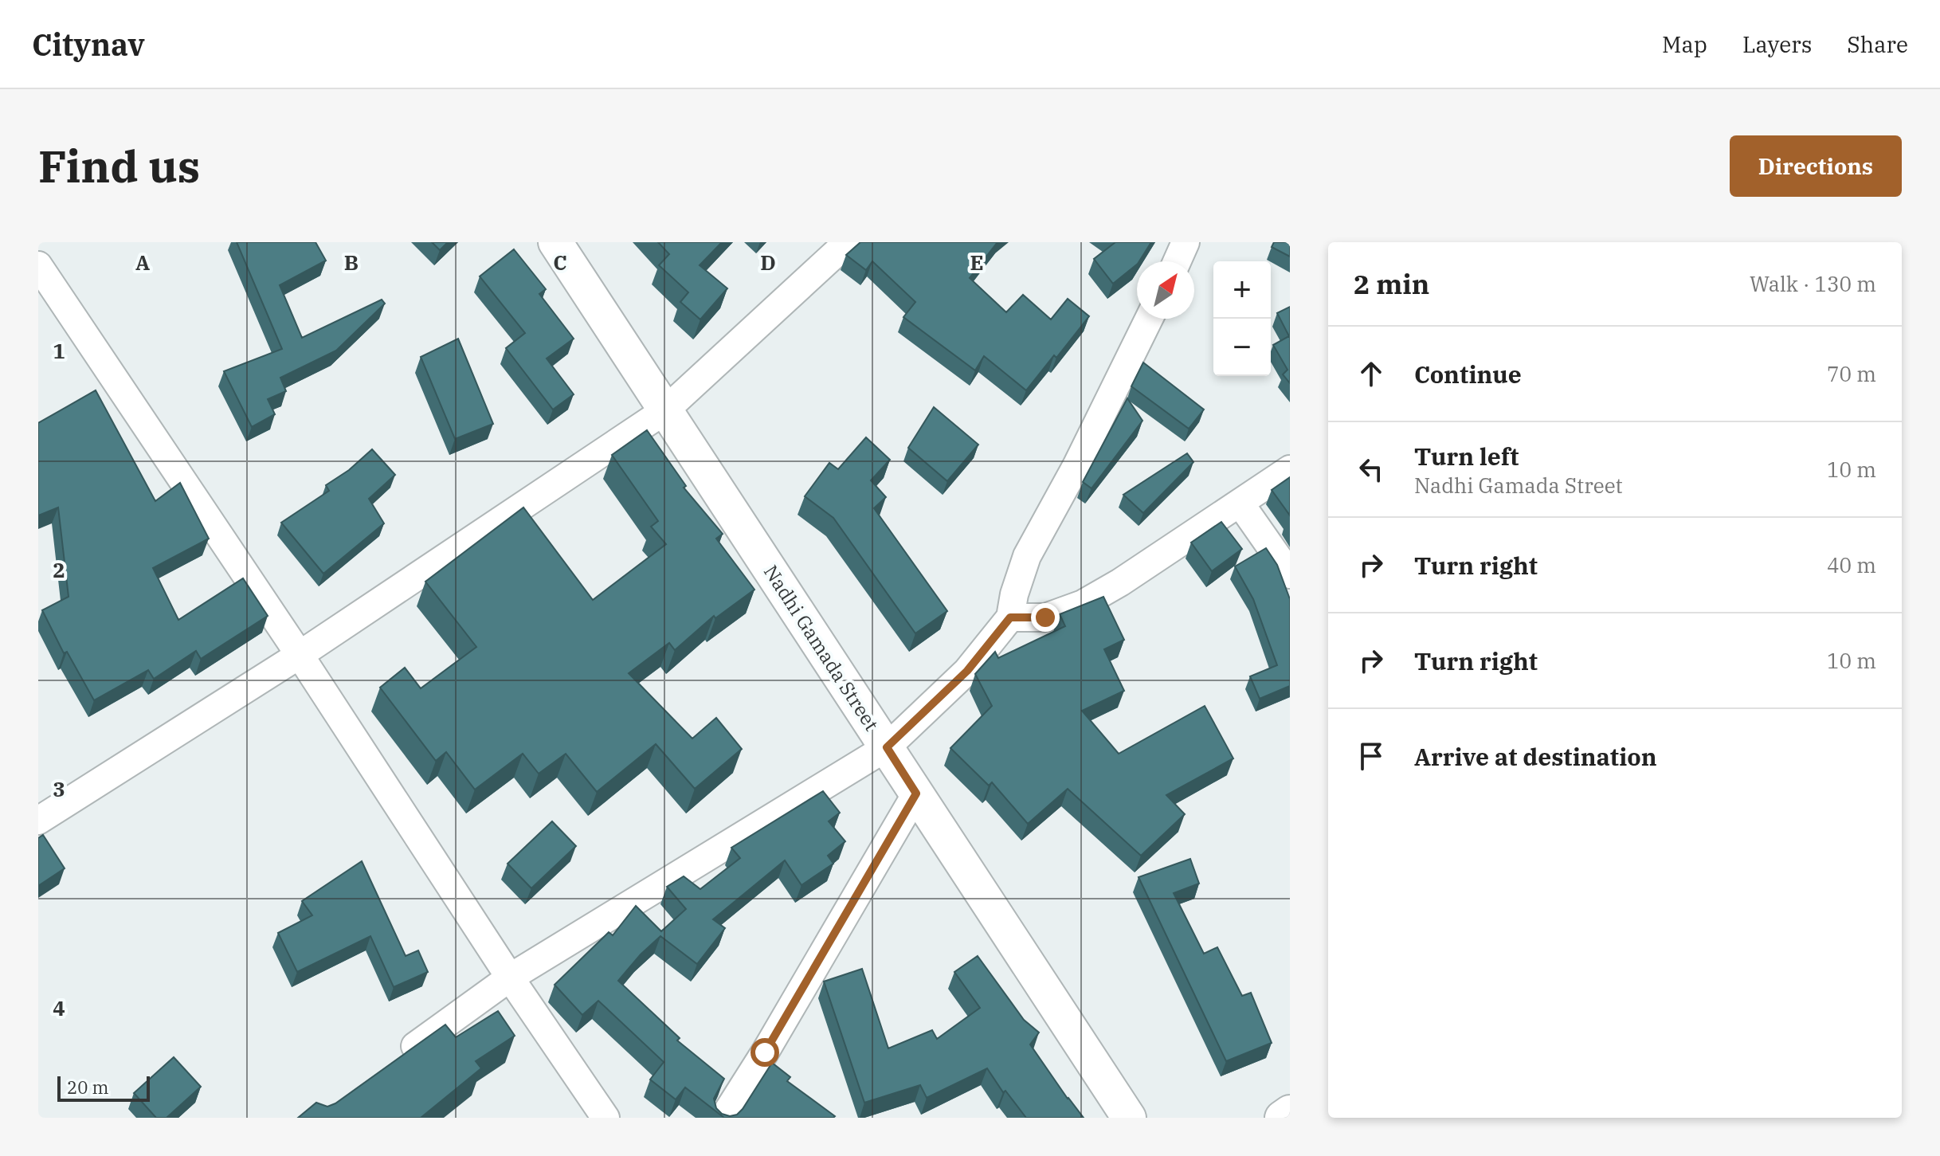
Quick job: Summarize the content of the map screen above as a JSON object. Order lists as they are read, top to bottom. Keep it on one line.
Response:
{"streets":{"street":["Nadhi Gamada Street"]},"scale_bar":"20 m","north":"top right","page":{"header":"Citynav","nav":["Map","Layers","Share"],"buttons":"Directions","title":"Find us","heading":["2 min","Walk · 130 m"],"map_buttons":["+","−"],"list":[["Continue","70 m"],["Turn left","Nadhi Gamada Street","10 m"],["Turn right","40 m"],["Turn right","10 m"],"Arrive at destination"],"scale":"20 m"},"grid":{"columns":["A","B","C","D","E"],"rows":["1","2","3","4"]}}
